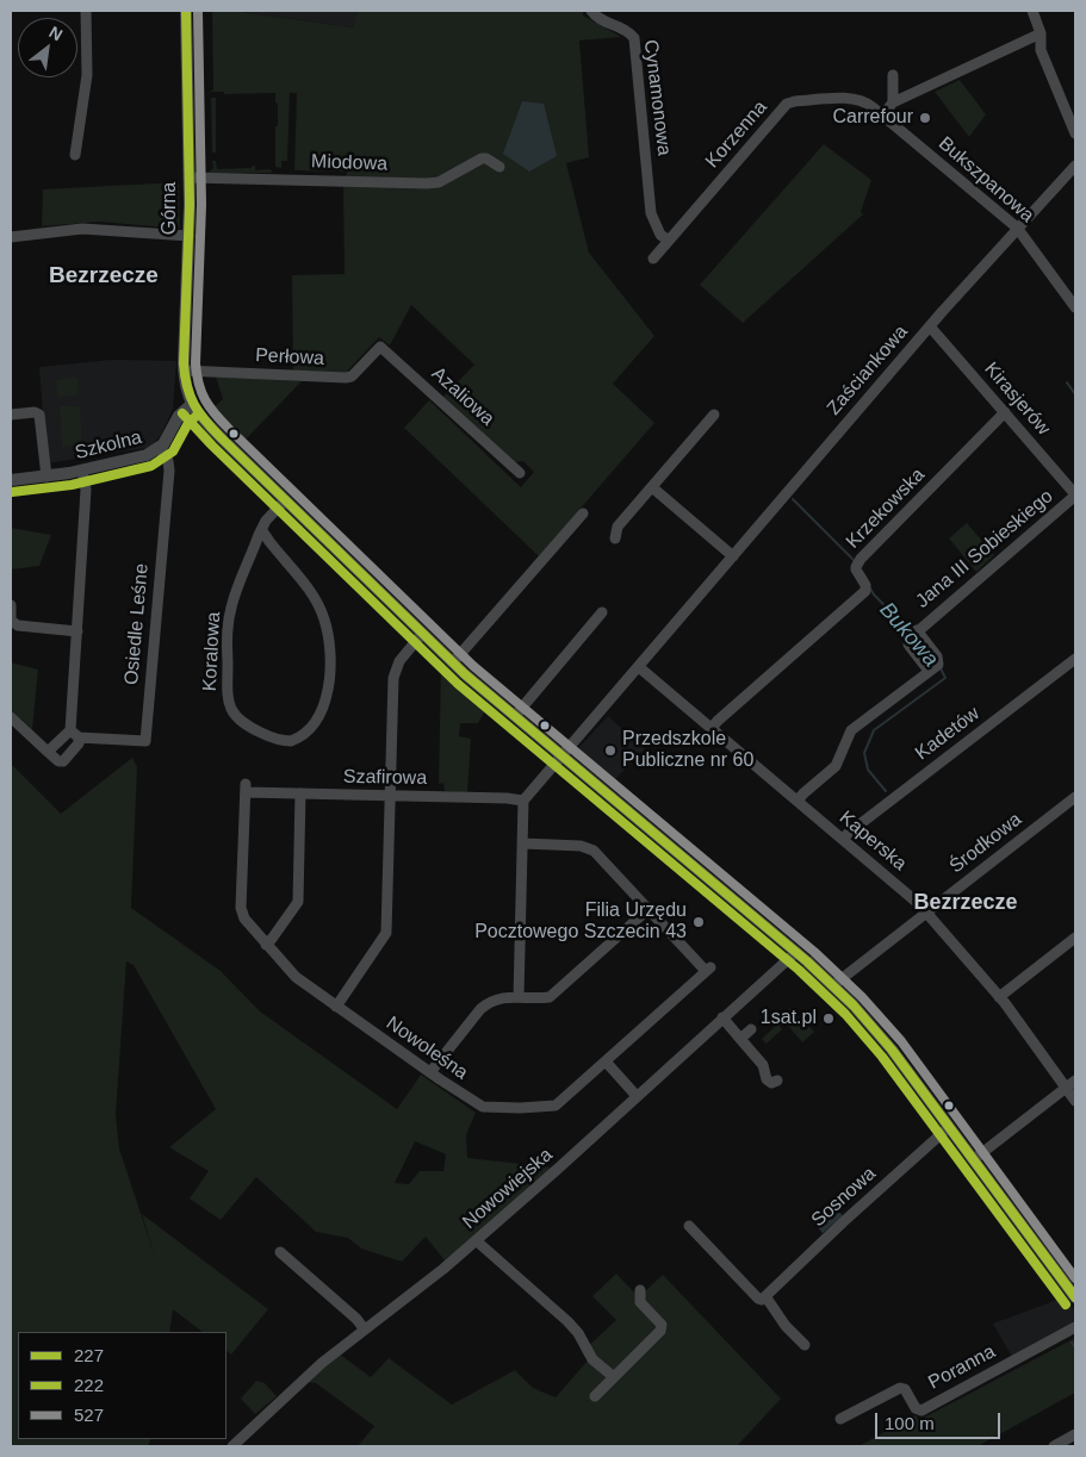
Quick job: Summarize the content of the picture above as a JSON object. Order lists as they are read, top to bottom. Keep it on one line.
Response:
{"streets":{"street":["Cynamonowa","Korzenna","Miodowa","Bukszpanowa","Górna","Perłowa","Zaściankowa","Azaliowa","Kirasjerów","Szkolna","Krzekowska","Jana III Sobieskiego","Osiedle Leśne","Koralowa","Kadetów","Szafirowa","Kaperska","Środkowa","Nowoleśna","Nowowiejska","Sosnowa","Poranna"]},"crossings":[["Cynamonowa","Korzenna"],["Korzenna","Bukszpanowa"],["Miodowa","Górna"],["Bukszpanowa","Zaściankowa"],["Górna","Perłowa"],["Górna","Szkolna"],["Perłowa","Azaliowa"],["Zaściankowa","Kirasjerów"],["Zaściankowa","Szafirowa"],["Zaściankowa","Kaperska"],["Kirasjerów","Krzekowska"],["Kirasjerów","Jana III Sobieskiego"],["Szkolna","Osiedle Leśne"],["Krzekowska","Kaperska"],["Jana III Sobieskiego","Kaperska"],["Kadetów","Kaperska"],["Szafirowa","Nowoleśna"],["Kaperska","Środkowa"]],"districts":["Bezrzecze","Bezrzecze"],"water":["Bukowa"],"places":["Carrefour","Przedszkole Publiczne nr 60","Filia Urzędu Pocztowego Szczecin 43","1sat.pl"],"lines":["transit line 227","transit line 527","transit line 222"],"legend":["227","222","527"],"scale_bar":"100 m","north":"top right"}
